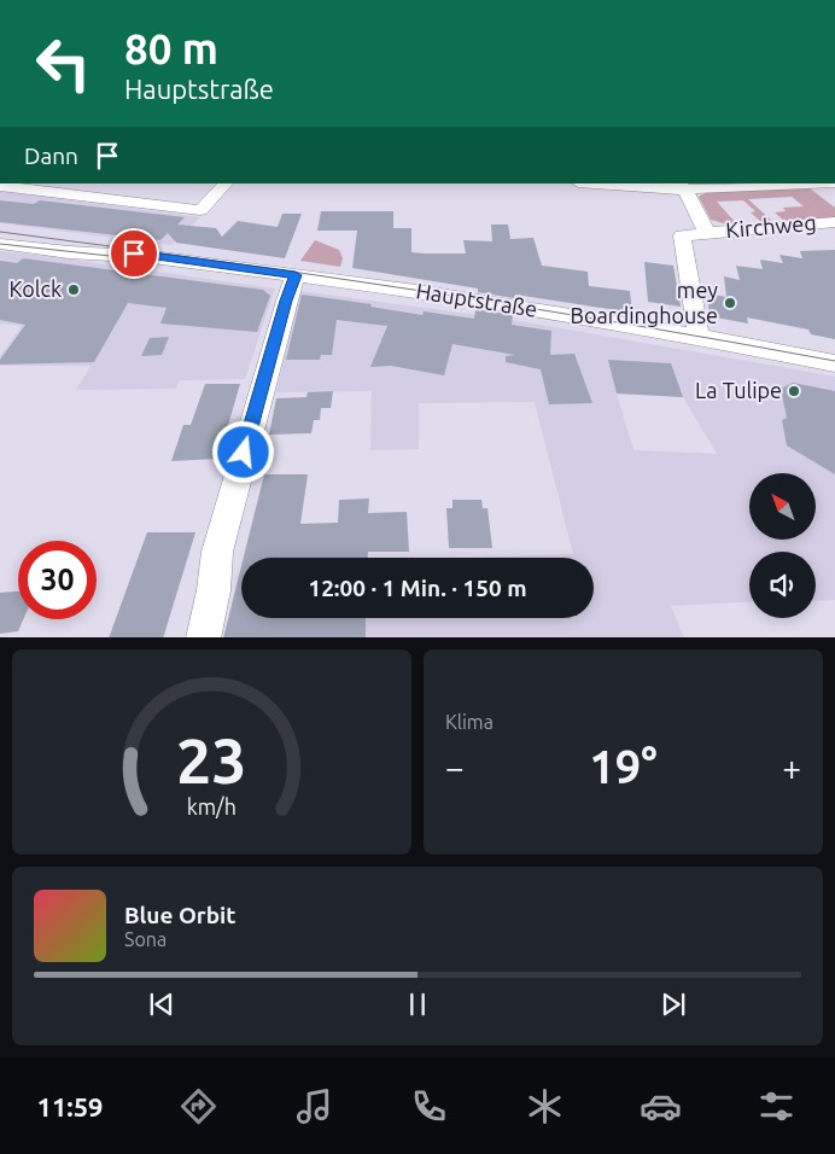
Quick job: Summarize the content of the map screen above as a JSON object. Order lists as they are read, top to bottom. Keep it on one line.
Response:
{"streets":{"street":["Kirchweg","Hauptstraße"]},"crossings":[["Kirchweg","Hauptstraße"]],"places":["Kolck","mey Boardinghouse","La Tulipe"],"north":"top left","page":{"turn":["80 m","Hauptstraße"],"then":"Dann","limit":"30","trip":"12:00 · 1 Min. · 150 m","tile":"Klima","heat":["−","19°","+"],"song":["Blue Orbit","Sona"],"tabs":"11:59","gauge":["23","km/h"]}}
